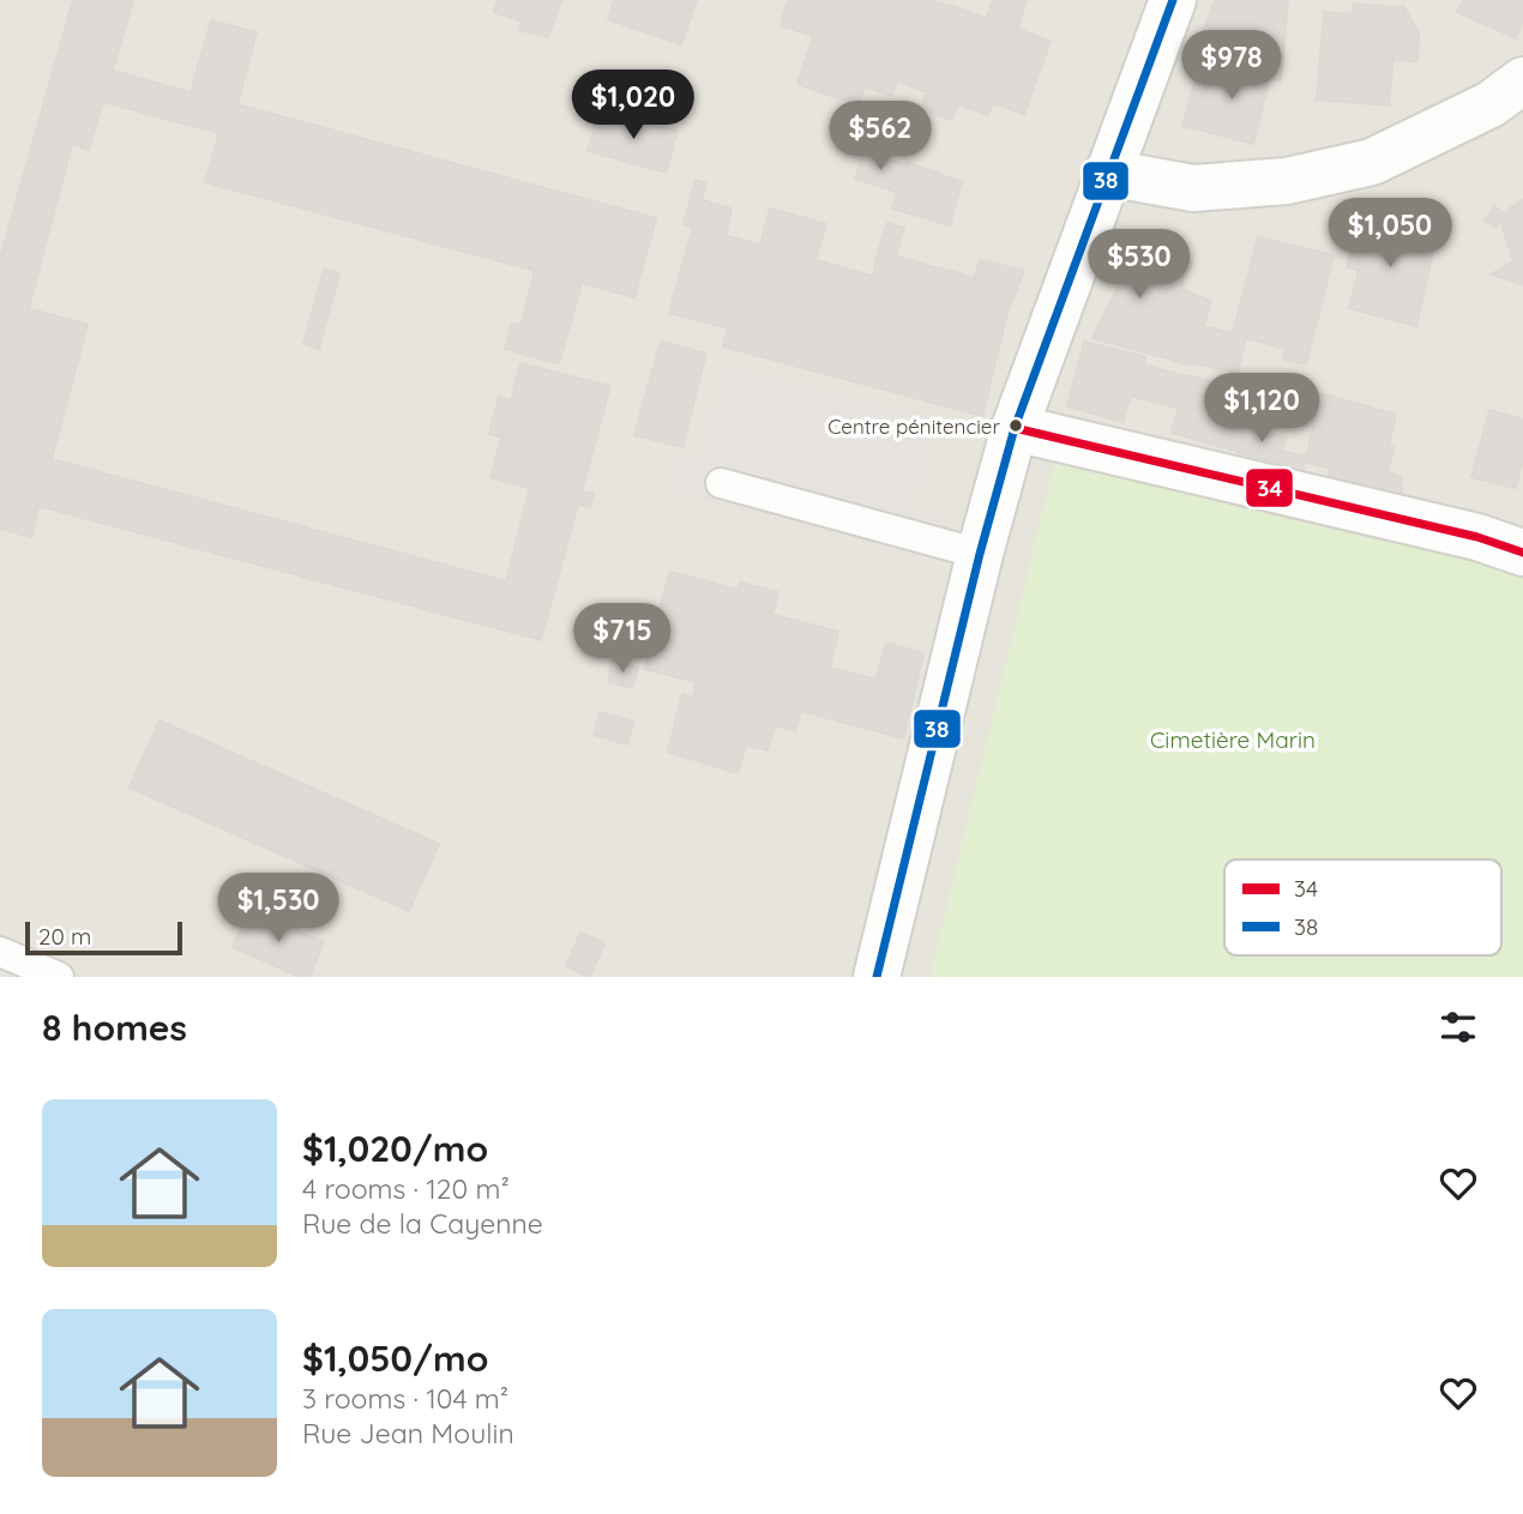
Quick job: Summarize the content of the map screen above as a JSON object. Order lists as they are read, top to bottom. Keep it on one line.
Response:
{"parks":["Cimetière Marin"],"places":["Centre pénitencier"],"lines":["transit line 38","transit line 34"],"legend":["34","38"],"scale_bar":"20 m","page":{"price":["$978","$1,020","$562","$1,050","$530","$1,120","$715","$1,530"],"scale":"20 m","heading":"8 homes","list":[{"name":"$1,020/mo","note":"4 rooms · 120 m² · Rue de la Cayenne"},{"name":"$1,050/mo","note":"3 rooms · 104 m² · Rue Jean Moulin"}]}}
